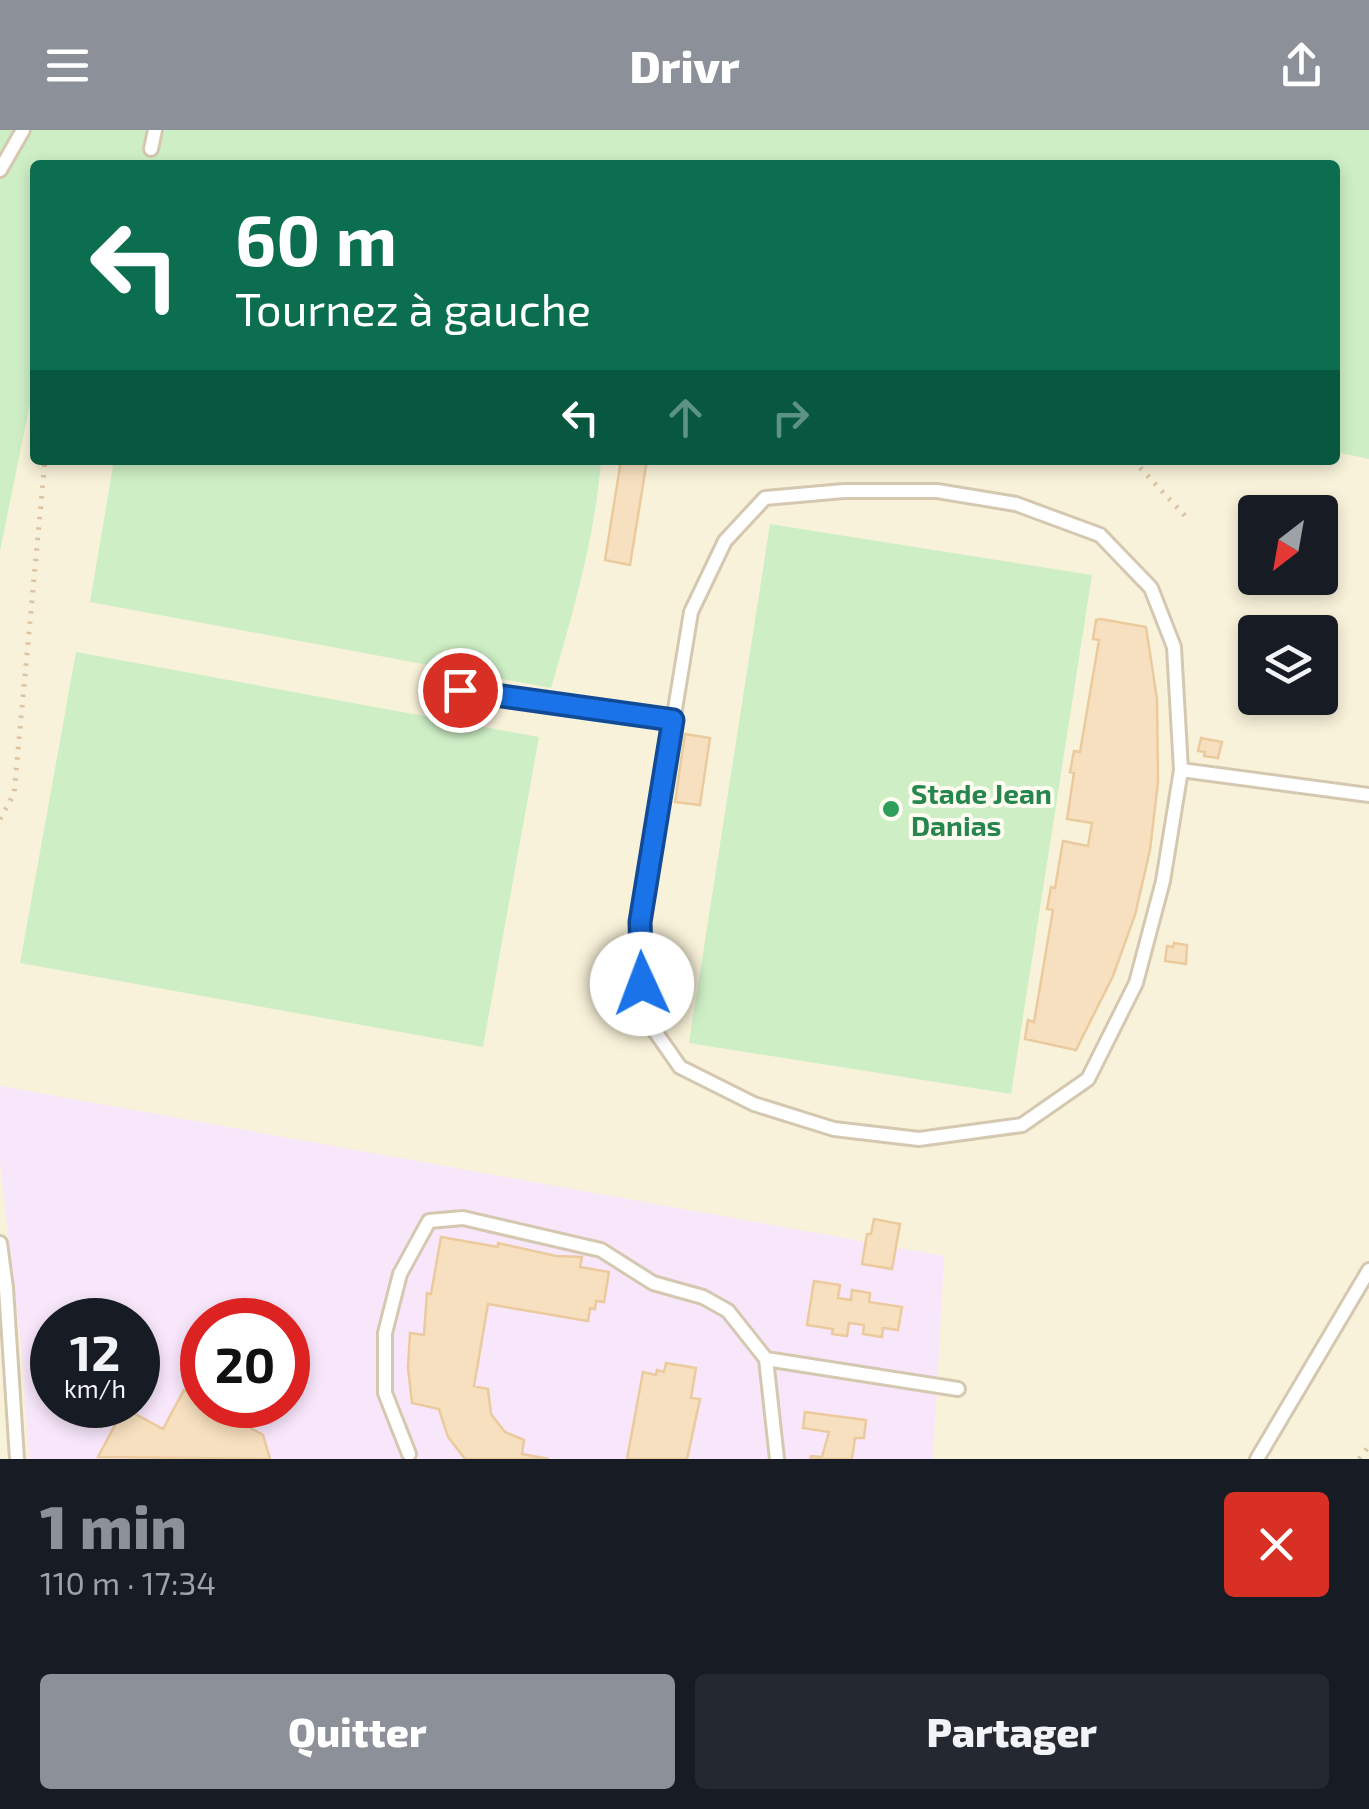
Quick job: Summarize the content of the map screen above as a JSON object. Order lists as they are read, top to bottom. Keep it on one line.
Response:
{"places":["Stade Jean Danias"],"north":"bottom left","page":{"header":"Drivr","turn":["60 m","Tournez à gauche"],"speed":"12 km/h","limit":"20","heading":["1 min","110 m · 17:34"],"buttons":["Quitter","Partager"]}}
